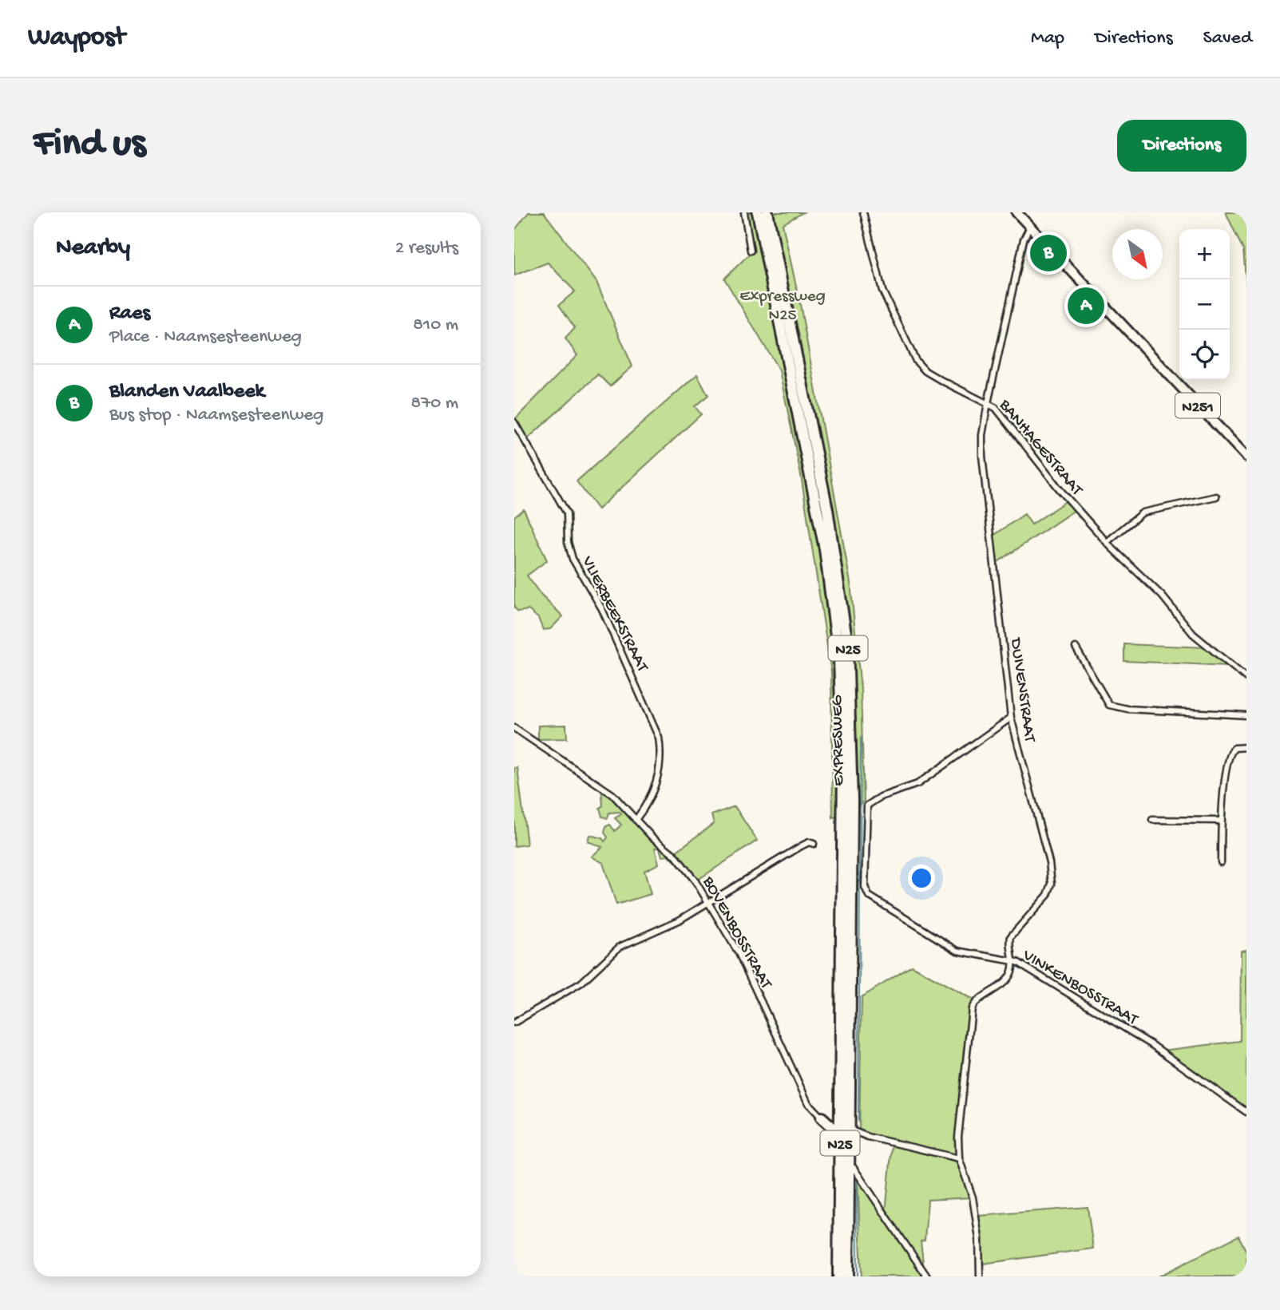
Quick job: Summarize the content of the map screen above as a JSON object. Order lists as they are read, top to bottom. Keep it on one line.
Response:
{"streets":{"highway":["N25","EXPRESWEG"],"main road":["N251"],"street":["BANHAGESTRAAT","VLIERBEEKSTRAAT","DUIVENSTRAAT","BOVENBOSSTRAAT","VINKENBOSSTRAAT"]},"crossings":[["N251","DUIVENSTRAAT"],["BANHAGESTRAAT","DUIVENSTRAAT"],["VLIERBEEKSTRAAT","BOVENBOSSTRAAT"],["DUIVENSTRAAT","VINKENBOSSTRAAT"]],"parks":["Expressweg N25"],"north":"bottom right","page":{"header":"Waypost","nav":["Map","Directions","Saved"],"buttons":"Directions","title":"Find us","heading":["Nearby","2 results"],"map_buttons":["+","−"],"pins":["B","A"],"list":[{"mark":"A","name":"Raes","note":"Place · Naamsesteenweg","value":"810 m"},{"mark":"B","name":"Blanden Vaalbeek","note":"Bus stop · Naamsesteenweg","value":"870 m"}]}}
